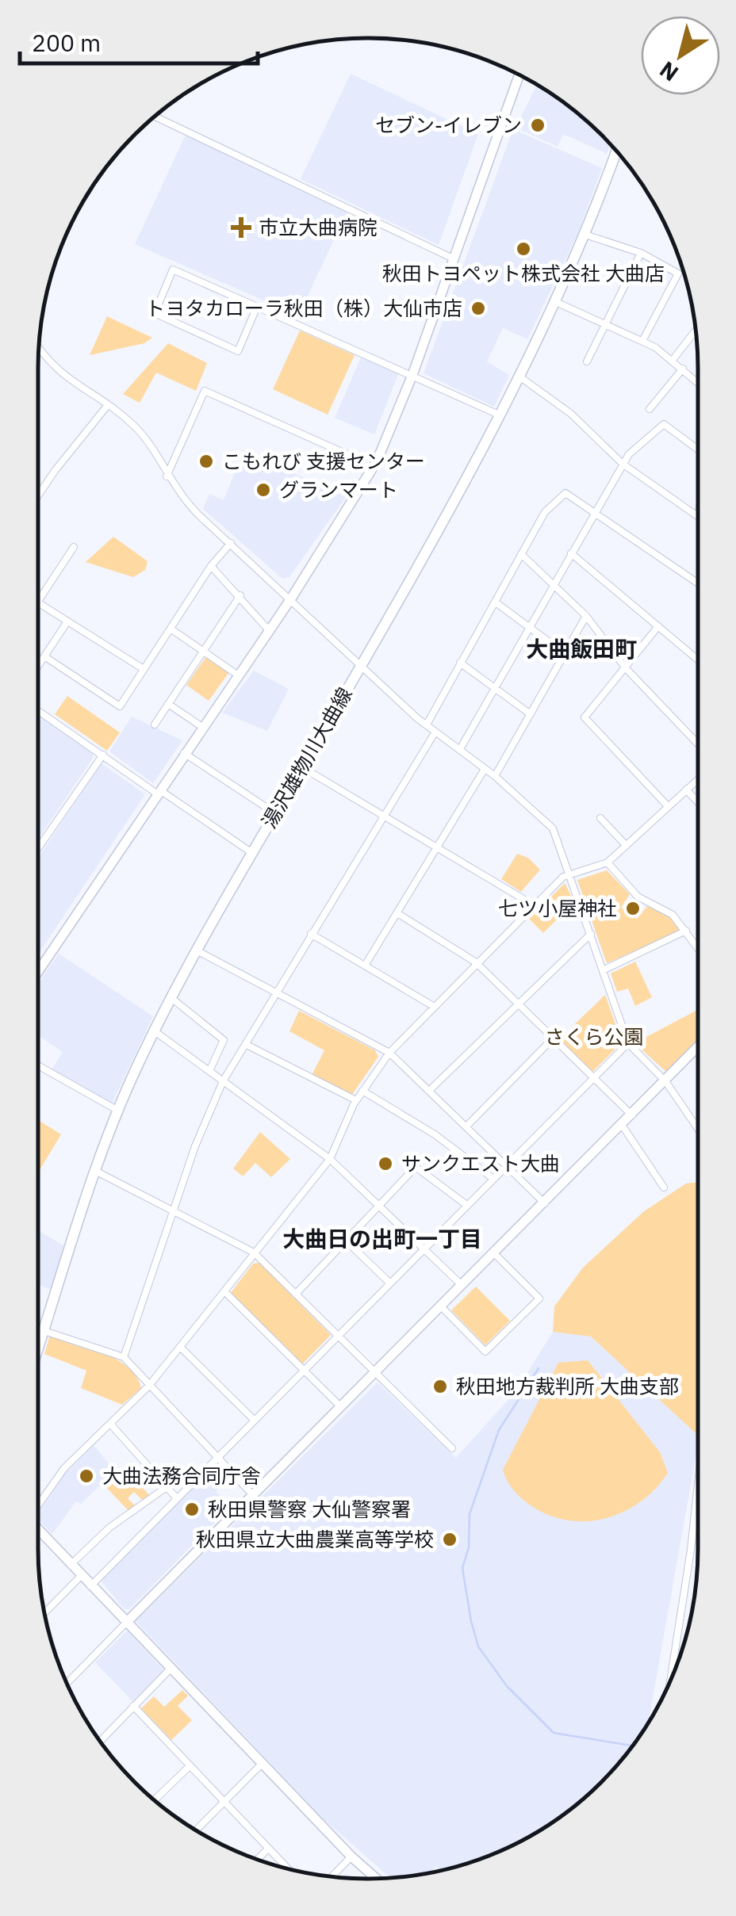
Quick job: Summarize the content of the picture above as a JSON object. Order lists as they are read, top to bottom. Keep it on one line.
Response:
{"streets":{"main road":["湯沢雄物川大曲線"]},"districts":["大曲飯田町","大曲日の出町一丁目"],"parks":["さくら公園"],"places":{"other":["セブン-イレブン","秋田トヨペット株式会社 大曲店","トヨタカローラ秋田（株）大仙市店","こもれび 支援センター","グランマート","七ツ小屋神社","サンクエスト大曲","秋田地方裁判所 大曲支部","大曲法務合同庁舎","秋田県警察 大仙警察署","秋田県立大曲農業高等学校"],"health":["市立大曲病院"]},"scale_bar":"200 m","north":"bottom left"}
